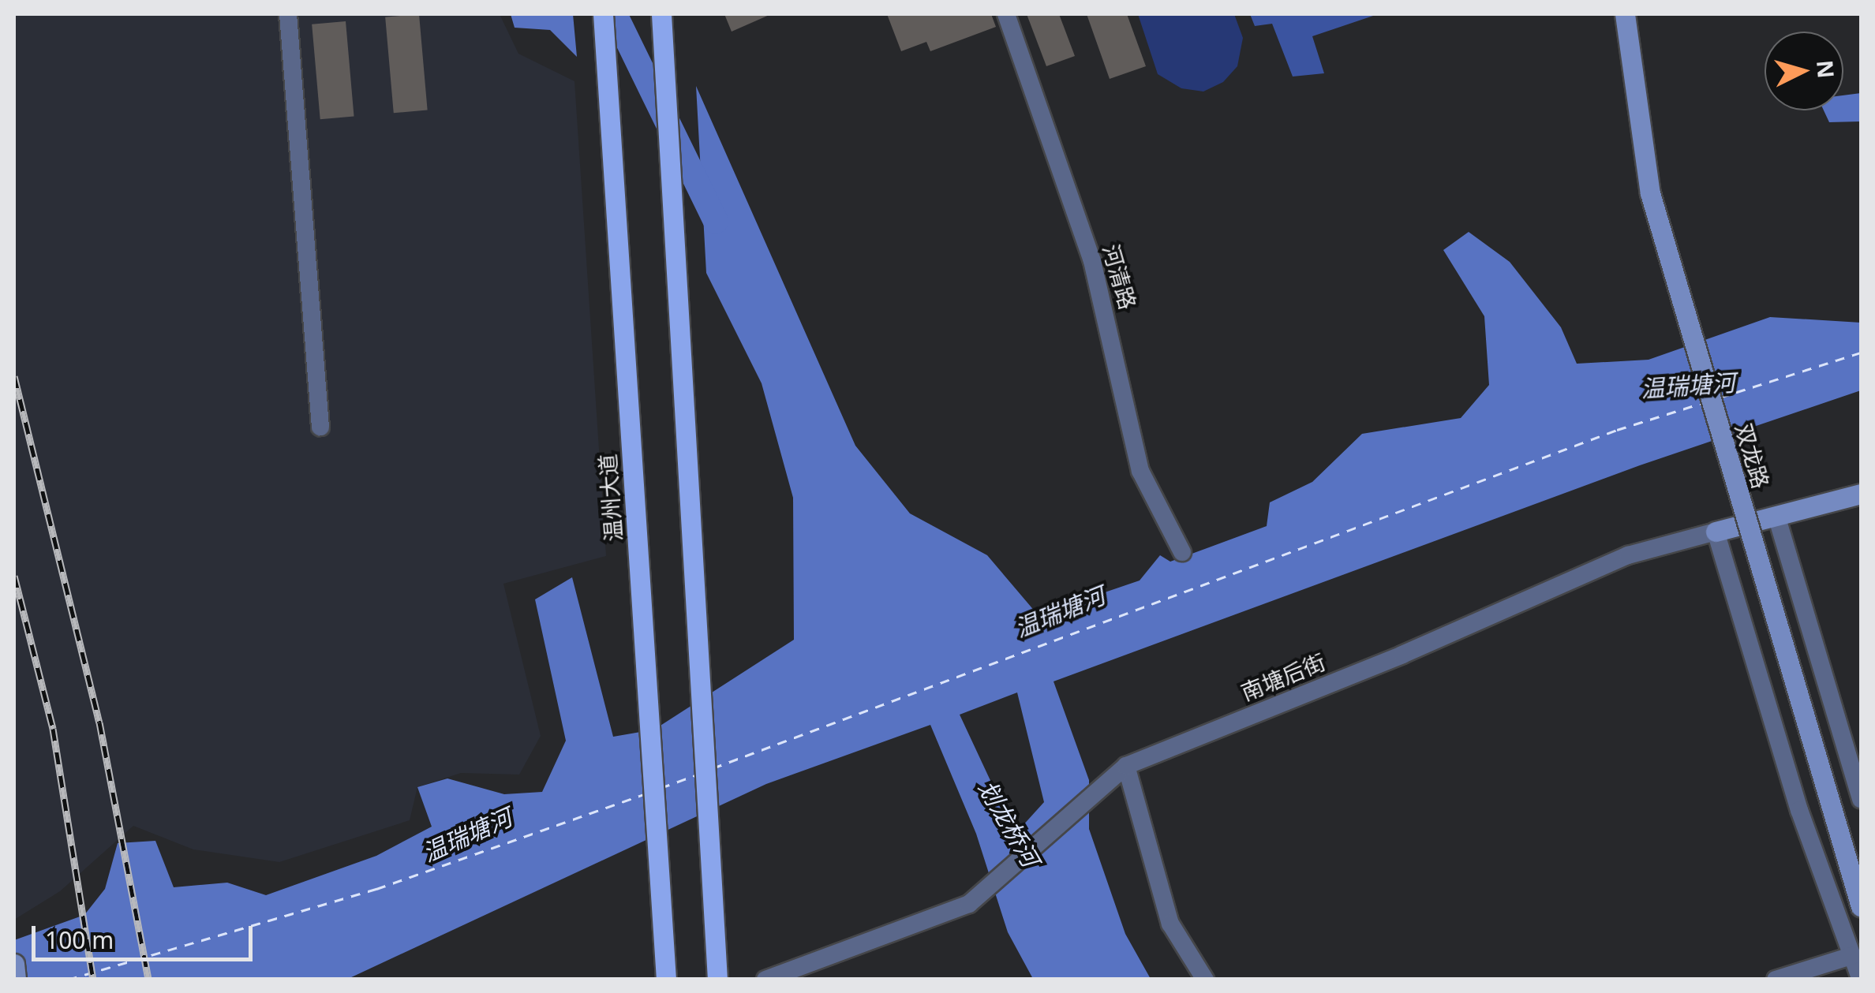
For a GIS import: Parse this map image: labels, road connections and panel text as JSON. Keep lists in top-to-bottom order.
{
  "streets": {
    "main road": ["双龙路", "温州大道", "南塘后街"],
    "street": ["河清路"]
  },
  "water": ["温瑞塘河", "划龙桥河"],
  "scale_bar": "100 m",
  "north": "right"
}
